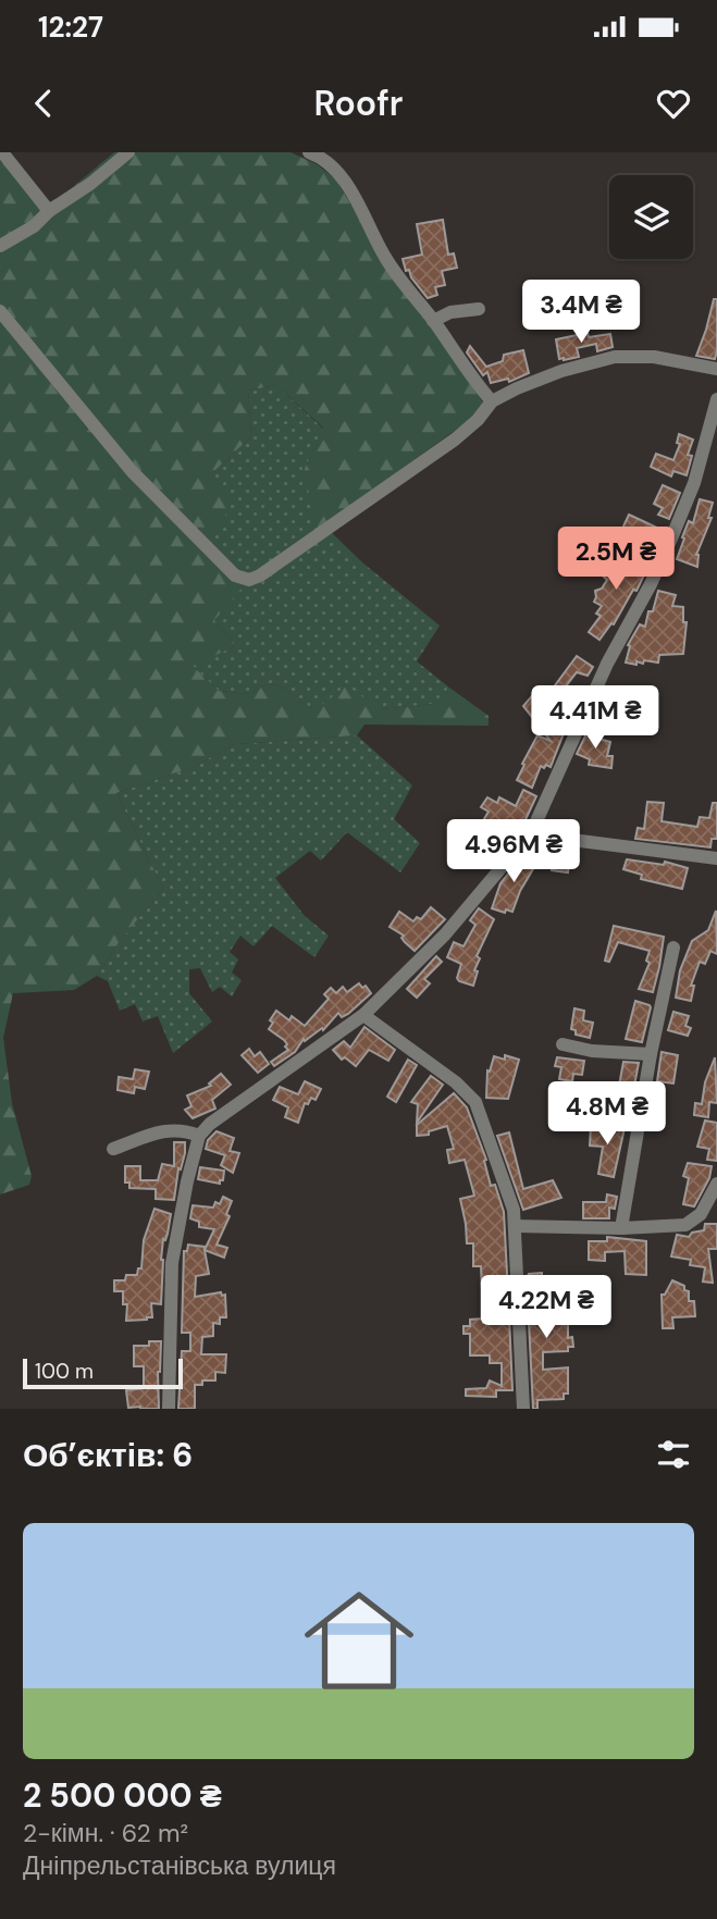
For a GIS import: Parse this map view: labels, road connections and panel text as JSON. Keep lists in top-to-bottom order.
{
  "scale_bar": "100 m",
  "page": {
    "status": "12:27",
    "header": "Roofr",
    "price": [
      "3.4M ₴",
      "2.5M ₴",
      "4.41M ₴",
      "4.96M ₴",
      "4.8M ₴",
      "4.22M ₴"
    ],
    "scale": "100 m",
    "heading": "Об’єктів: 6",
    "list": [
      {
        "name": "2 500 000 ₴",
        "note": "2-кімн. · 62 m² · Дніпрельстанівська вулиця"
      }
    ]
  }
}
